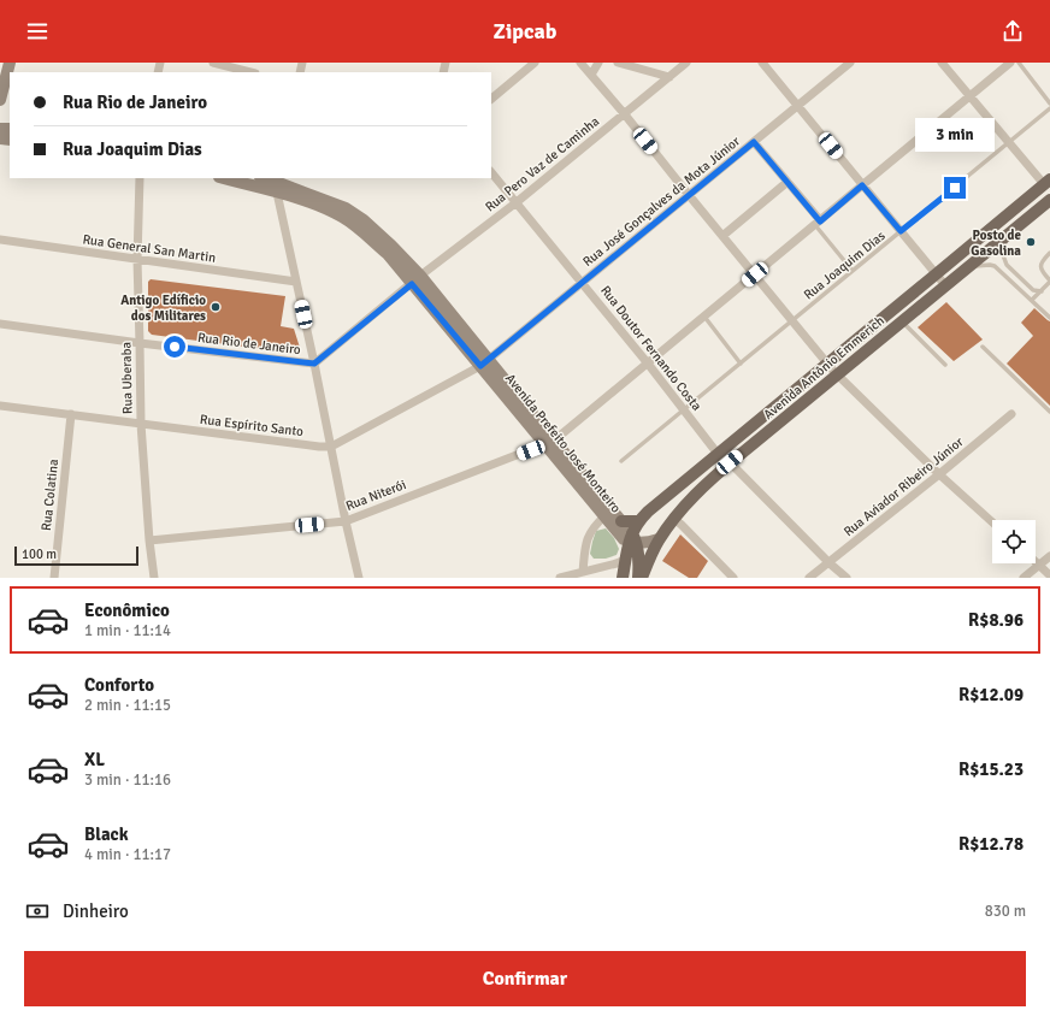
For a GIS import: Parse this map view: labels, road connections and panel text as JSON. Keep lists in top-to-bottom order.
{
  "streets": {
    "main road": ["Avenida Antônio Emmerich", "Avenida Prefeito José Monteiro"],
    "street": [
      "Rua Pero Vaz de Caminha",
      "Rua José Gonçalves da Mota Júnior",
      "Rua General San Martin",
      "Rua Rio de Janeiro",
      "Rua Doutor Fernando Costa",
      "Rua Uberaba",
      "Rua Espírito Santo",
      "Rua Aviador Ribeiro Júnior",
      "Rua Colatina",
      "Rua Niterói"
    ],
    "lane": ["Rua Joaquim Dias"]
  },
  "crossings": [
    ["Rua Pero Vaz de Caminha", "Rua Rio de Janeiro"],
    ["Rua Pero Vaz de Caminha", "Rua Doutor Fernando Costa"],
    ["Rua Pero Vaz de Caminha", "Avenida Prefeito José Monteiro"],
    ["Rua José Gonçalves da Mota Júnior", "Rua Doutor Fernando Costa"],
    ["Rua José Gonçalves da Mota Júnior", "Avenida Prefeito José Monteiro"],
    ["Rua General San Martin", "Rua Uberaba"],
    ["Rua Joaquim Dias", "Rua Doutor Fernando Costa"],
    ["Rua Rio de Janeiro", "Rua Uberaba"],
    ["Rua Rio de Janeiro", "Avenida Prefeito José Monteiro"],
    ["Rua Doutor Fernando Costa", "Avenida Antônio Emmerich"],
    ["Rua Doutor Fernando Costa", "Rua Niterói"],
    ["Avenida Antônio Emmerich", "Avenida Prefeito José Monteiro"],
    ["Rua Uberaba", "Rua Espírito Santo"],
    ["Rua Uberaba", "Rua Niterói"],
    ["Rua Espírito Santo", "Rua Colatina"],
    ["Avenida Prefeito José Monteiro", "Rua Niterói"]
  ],
  "places": ["Posto de Gasolina", "Antigo Edíficio dos Militares"],
  "scale_bar": "100 m",
  "page": {
    "header": "Zipcab",
    "banner": ["Rua Rio de Janeiro", "Rua Joaquim Dias"],
    "bubble": "3 min",
    "scale": "100 m",
    "list": [
      {
        "name": "Econômico",
        "note": "1 min · 11:14",
        "value": "R$8.96"
      },
      {
        "name": "Conforto",
        "note": "2 min · 11:15",
        "value": "R$12.09"
      },
      {
        "name": "XL",
        "note": "3 min · 11:16",
        "value": "R$15.23"
      },
      {
        "name": "Black",
        "note": "4 min · 11:17",
        "value": "R$12.78"
      }
    ],
    "pay": ["Dinheiro", "830 m"],
    "buttons": "Confirmar"
  }
}
